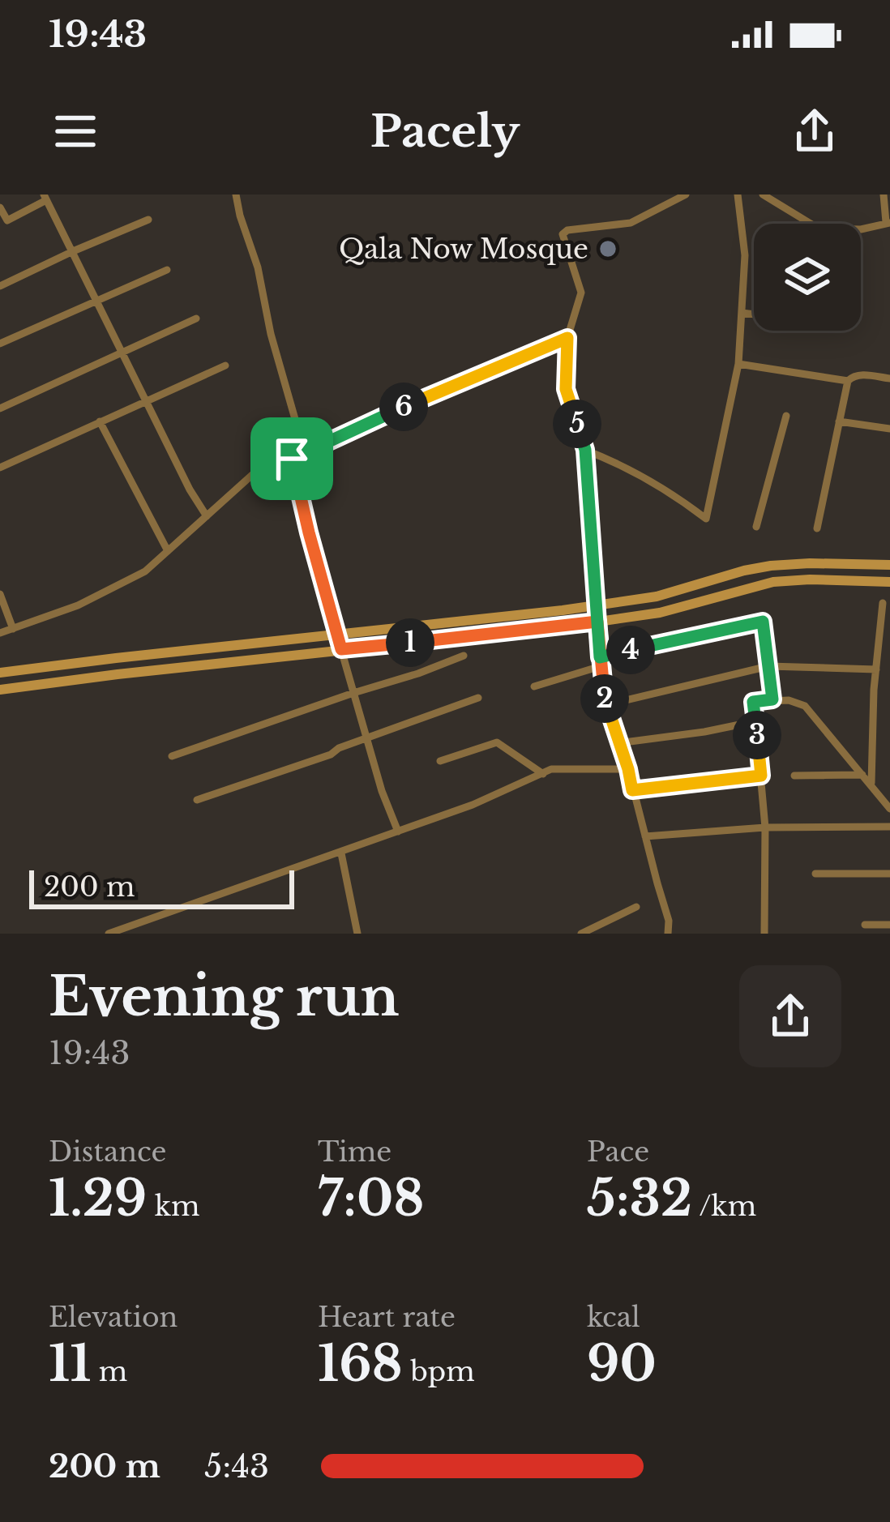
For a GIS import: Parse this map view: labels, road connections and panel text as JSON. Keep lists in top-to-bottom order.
{
  "places": ["Qala Now Mosque"],
  "scale_bar": "200 m",
  "page": {
    "status": "19:43",
    "header": "Pacely",
    "pins": [
      "6",
      "5",
      "1",
      "4",
      "2",
      "3"
    ],
    "scale": "200 m",
    "heading": ["Evening run", "19:43"],
    "stats": [
      ["Distance", "1.29 km"],
      ["Time", "7:08"],
      ["Pace", "5:32 /km"],
      ["Elevation", "11 m"],
      ["Heart rate", "168 bpm"],
      ["kcal", "90"]
    ],
    "list": [
      {
        "name": "200 m",
        "note": "5:43"
      }
    ]
  }
}
